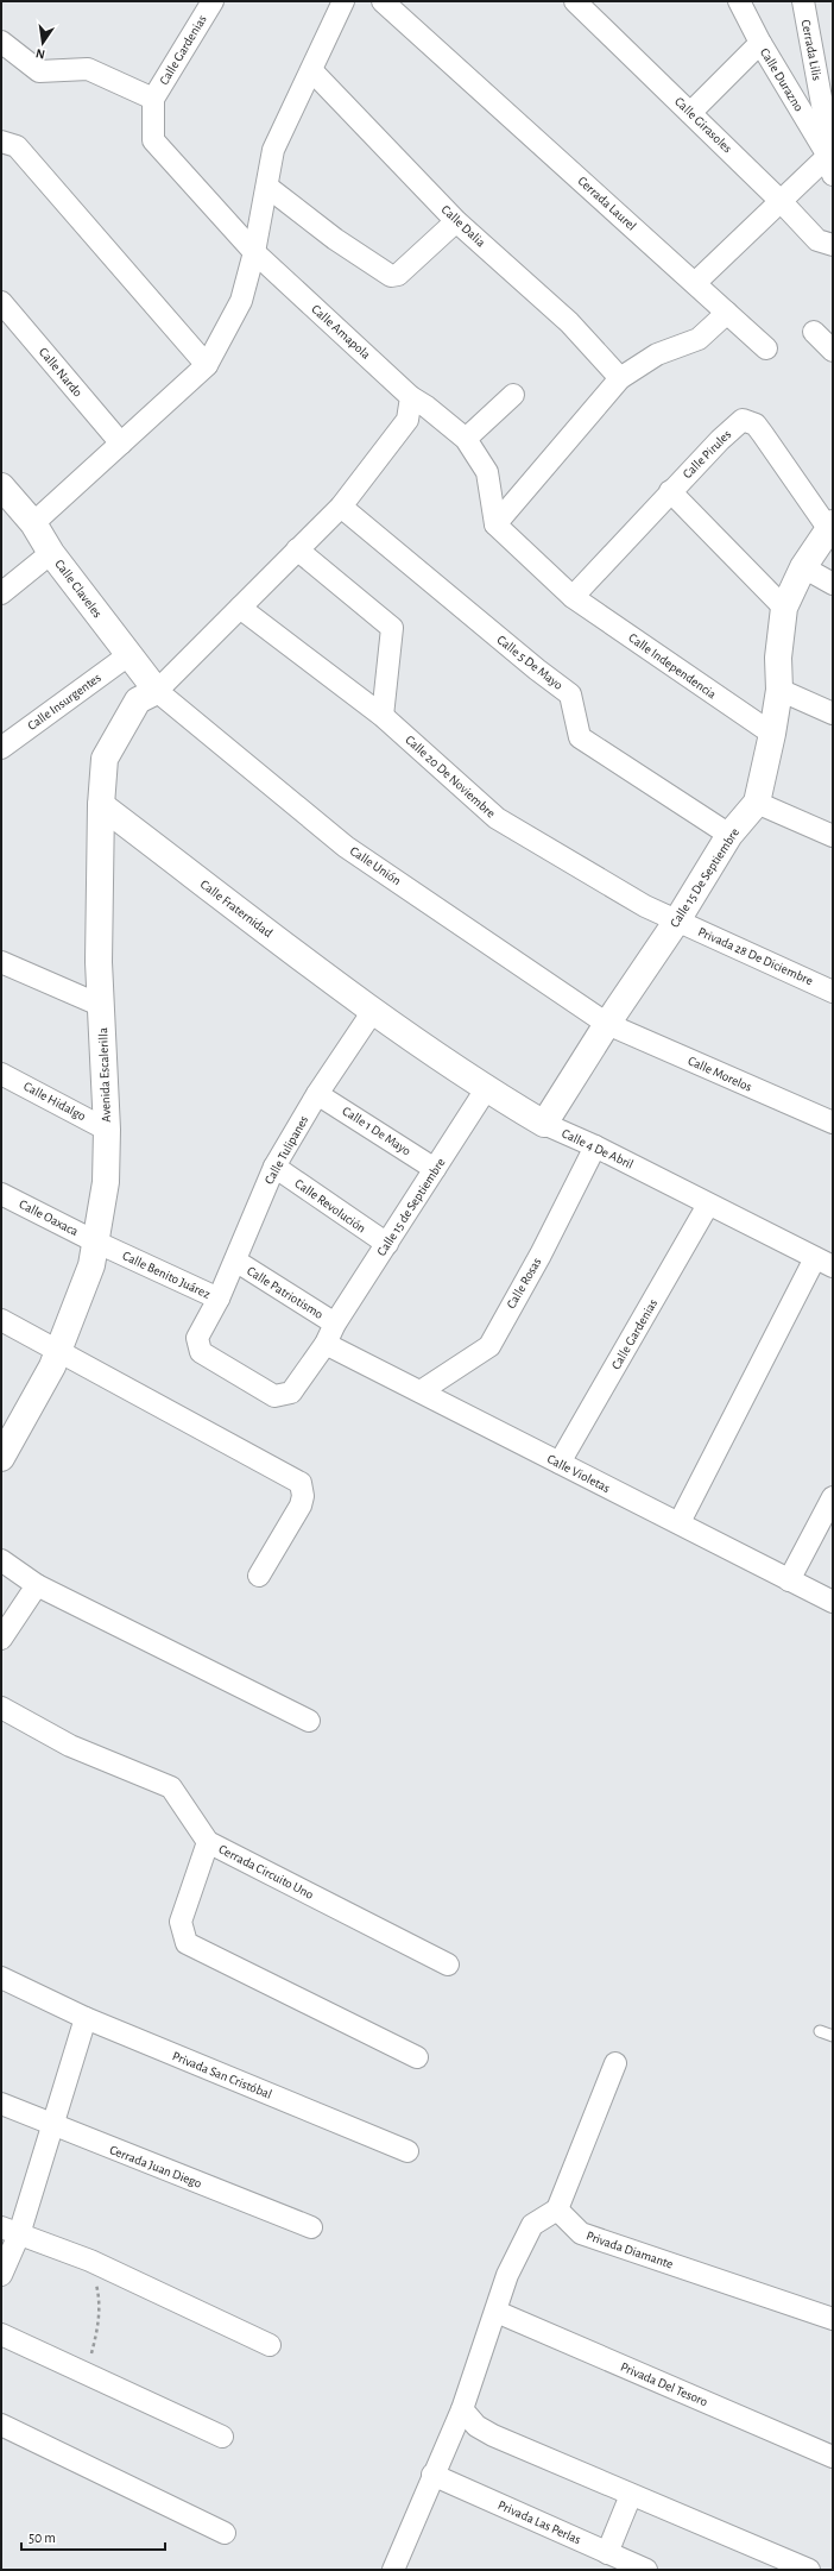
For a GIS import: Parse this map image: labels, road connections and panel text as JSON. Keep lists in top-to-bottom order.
{
  "streets": {
    "street": [
      "Calle Gardenias",
      "Cerrada Lilis",
      "Calle Durazno",
      "Calle Girasoles",
      "Cerrada Laurel",
      "Calle Dalia",
      "Calle Amapola",
      "Calle Nardo",
      "Calle Pirules",
      "Calle Claveles",
      "Calle 5 De Mayo",
      "Calle Independencia",
      "Calle Insurgentes",
      "Calle 20 De Noviembre",
      "Calle Unión",
      "Calle 15 De Septiembre",
      "Calle Fraternidad",
      "Privada 28 De Diciembre",
      "Calle Morelos",
      "Avenida Escalerilla",
      "Calle Hidalgo",
      "Calle 1 De Mayo",
      "Calle 4 De Abril",
      "Calle Tulipanes",
      "Calle Revolución",
      "Calle 15 de Septiembre",
      "Calle Oaxaca",
      "Calle Benito Juárez",
      "Calle Rosas",
      "Calle Patriotismo",
      "Calle Violetas",
      "Cerrada Circuito Uno",
      "Privada San Cristóbal",
      "Cerrada Juan Diego",
      "Privada Diamante",
      "Privada Del Tesoro",
      "Privada Las Perlas"
    ]
  },
  "crossings": [
    ["Calle Gardenias", "Calle Amapola"],
    ["Calle Gardenias", "Calle 4 De Abril"],
    ["Calle Gardenias", "Calle Violetas"],
    ["Cerrada Lilis", "Calle Durazno"],
    ["Calle Amapola", "Calle Independencia"],
    ["Calle Pirules", "Calle Independencia"],
    ["Calle Pirules", "Calle 15 De Septiembre"],
    ["Calle Claveles", "Calle Insurgentes"],
    ["Calle Claveles", "Calle Unión"],
    ["Calle Claveles", "Avenida Escalerilla"],
    ["Calle 5 De Mayo", "Calle 15 De Septiembre"],
    ["Calle Independencia", "Calle 15 De Septiembre"],
    ["Calle 20 De Noviembre", "Calle 15 De Septiembre"],
    ["Calle 20 De Noviembre", "Privada 28 De Diciembre"],
    ["Calle Unión", "Calle 15 De Septiembre"],
    ["Calle Unión", "Calle Morelos"],
    ["Calle Unión", "Avenida Escalerilla"],
    ["Calle 15 De Septiembre", "Privada 28 De Diciembre"],
    ["Calle 15 De Septiembre", "Calle Morelos"],
    ["Calle 15 De Septiembre", "Calle 4 De Abril"],
    ["Calle Fraternidad", "Avenida Escalerilla"],
    ["Calle Fraternidad", "Calle 4 De Abril"],
    ["Calle Fraternidad", "Calle Tulipanes"],
    ["Avenida Escalerilla", "Calle Hidalgo"],
    ["Avenida Escalerilla", "Calle Oaxaca"],
    ["Avenida Escalerilla", "Calle Benito Juárez"],
    ["Calle 1 De Mayo", "Calle Tulipanes"],
    ["Calle 1 De Mayo", "Calle 15 de Septiembre"],
    ["Calle 4 De Abril", "Calle Tulipanes"],
    ["Calle 4 De Abril", "Calle 15 de Septiembre"],
    ["Calle 4 De Abril", "Calle Rosas"],
    ["Calle Tulipanes", "Calle Revolución"],
    ["Calle Tulipanes", "Calle Benito Juárez"],
    ["Calle Tulipanes", "Calle Patriotismo"],
    ["Calle Revolución", "Calle 15 de Septiembre"],
    ["Calle 15 de Septiembre", "Calle Patriotismo"],
    ["Calle Oaxaca", "Calle Benito Juárez"],
    ["Calle Benito Juárez", "Calle Violetas"],
    ["Calle Rosas", "Calle Violetas"]
  ],
  "scale_bar": "50 m",
  "north": "bottom"
}
